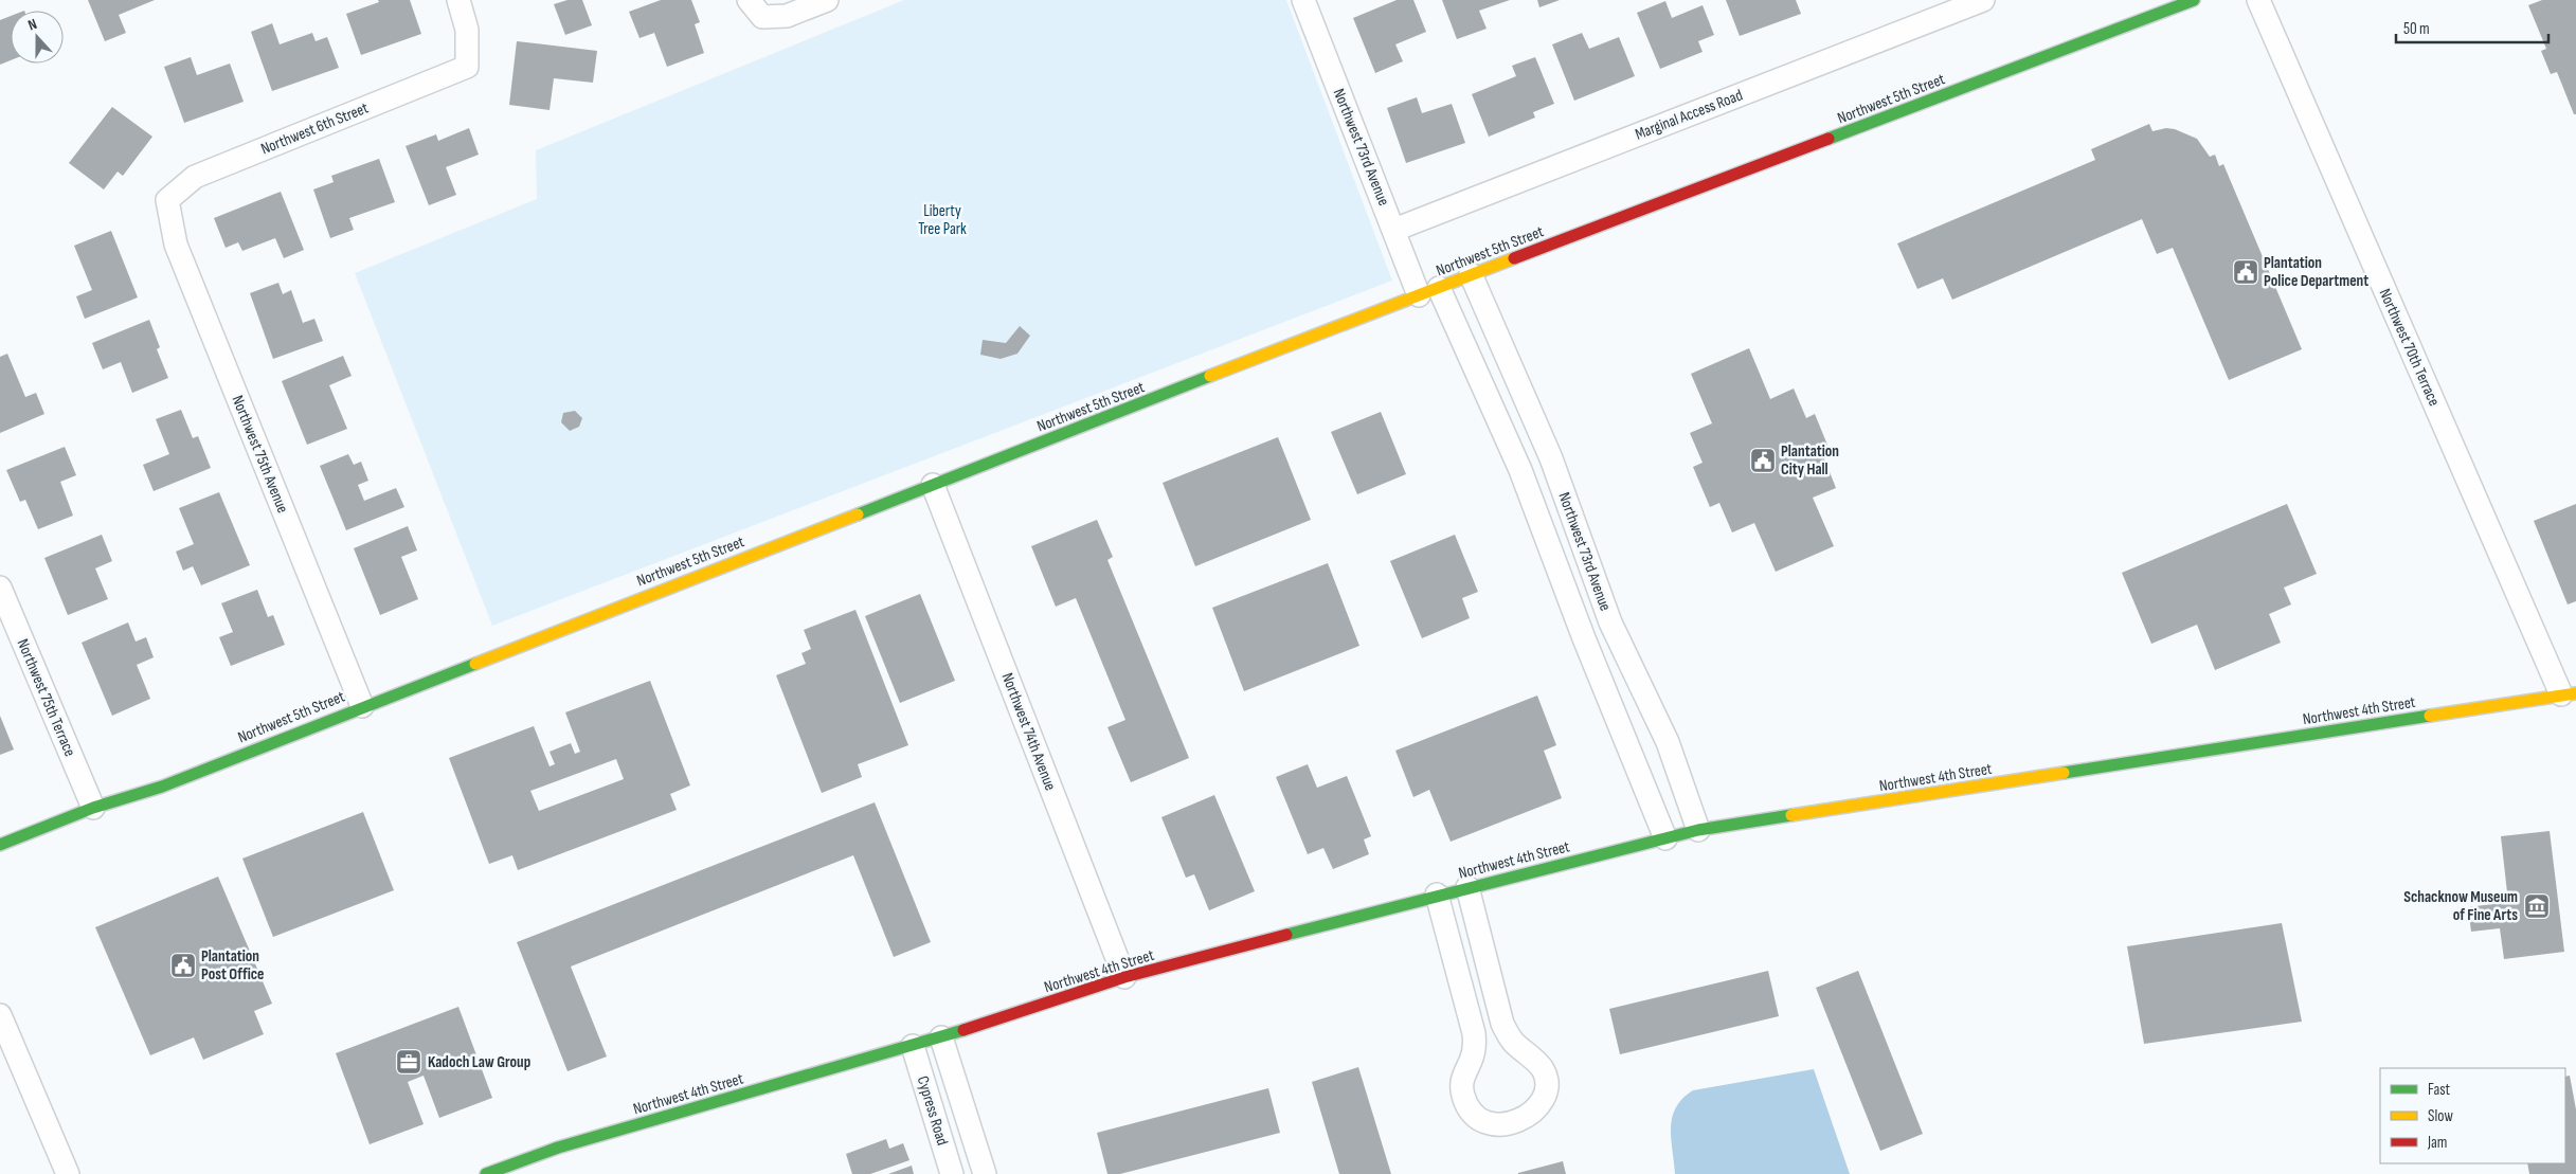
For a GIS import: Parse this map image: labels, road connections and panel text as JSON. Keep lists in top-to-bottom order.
{
  "streets": {
    "street": [
      "Northwest 5th Street",
      "Marginal Access Road",
      "Northwest 6th Street",
      "Northwest 73rd Avenue",
      "Northwest 70th Terrace",
      "Northwest 75th Avenue",
      "Northwest 75th Terrace",
      "Northwest 4th Street",
      "Northwest 74th Avenue",
      "Cypress Road"
    ]
  },
  "crossings": [
    ["Northwest 5th Street", "Northwest 73rd Avenue"],
    ["Northwest 5th Street", "Northwest 75th Avenue"],
    ["Northwest 5th Street", "Northwest 75th Terrace"],
    ["Northwest 5th Street", "Northwest 74th Avenue"],
    ["Marginal Access Road", "Northwest 73rd Avenue"],
    ["Northwest 6th Street", "Northwest 75th Avenue"],
    ["Northwest 73rd Avenue", "Northwest 4th Street"],
    ["Northwest 70th Terrace", "Northwest 4th Street"],
    ["Northwest 4th Street", "Northwest 74th Avenue"],
    ["Northwest 4th Street", "Cypress Road"]
  ],
  "parks": ["Liberty Tree Park"],
  "places": {
    "public building": ["Plantation Police Department", "Plantation City Hall", "Plantation Post Office"],
    "museum": ["Schacknow Museum of Fine Arts"],
    "office": ["Kadoch Law Group"]
  },
  "legend": ["Fast", "Slow", "Jam"],
  "scale_bar": "50 m",
  "north": "top"
}
